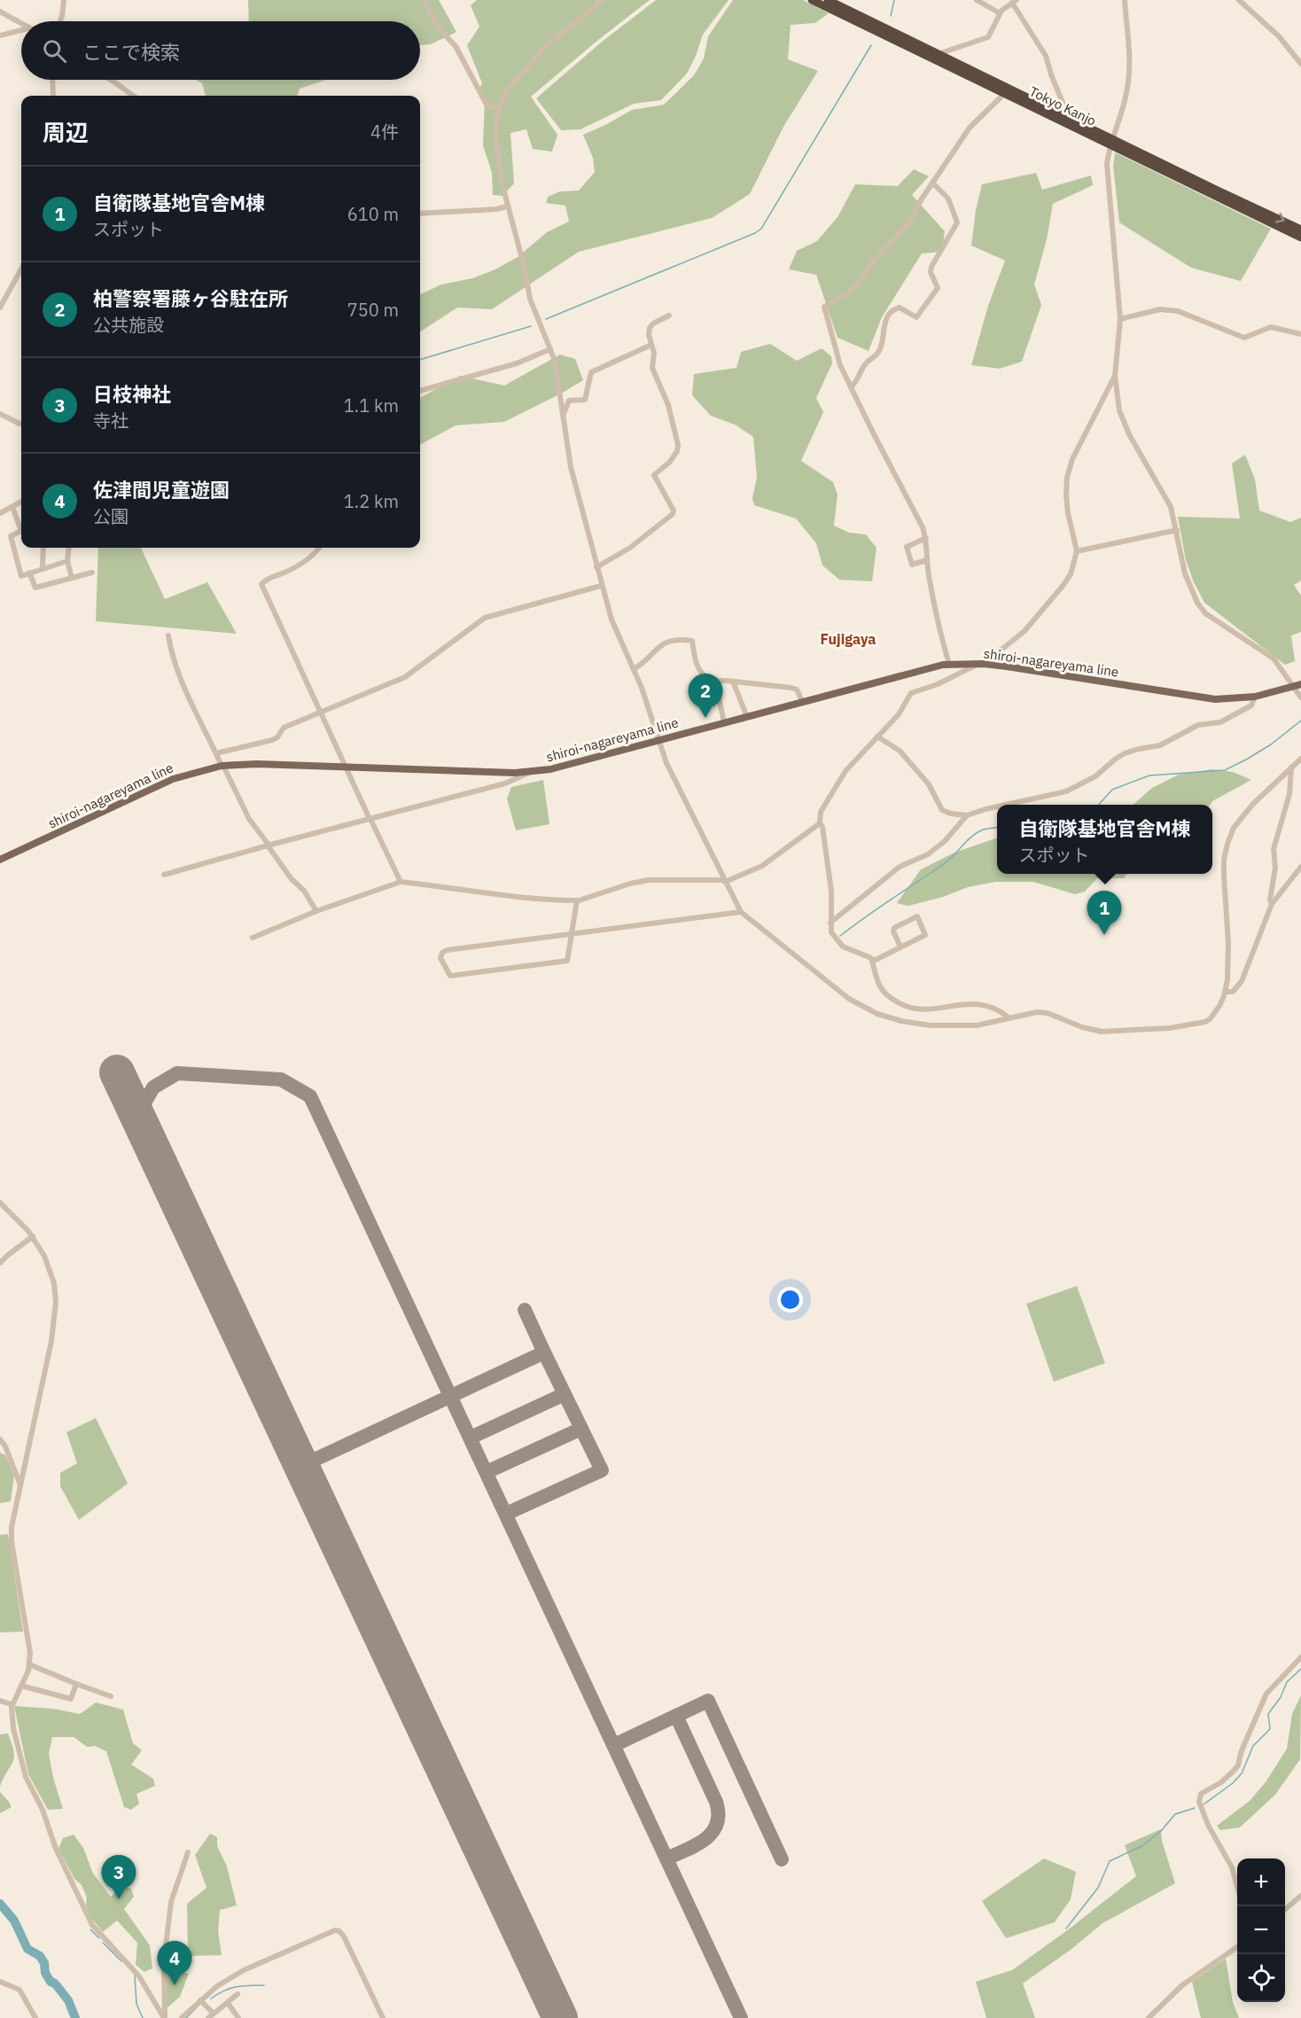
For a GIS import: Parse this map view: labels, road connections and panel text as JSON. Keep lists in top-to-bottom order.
{
  "streets": {
    "highway": ["Tokyo Kanjo"],
    "main road": ["shiroi-nagareyama line"]
  },
  "districts": ["Fujigaya"],
  "page": {
    "search": "ここで検索",
    "heading": ["周辺", "4件"],
    "list": [
      {
        "mark": "1",
        "name": "自衛隊基地官舎M棟",
        "note": "スポット",
        "value": "610 m"
      },
      {
        "mark": "2",
        "name": "柏警察署藤ヶ谷駐在所",
        "note": "公共施設",
        "value": "750 m"
      },
      {
        "mark": "3",
        "name": "日枝神社",
        "note": "寺社",
        "value": "1.1 km"
      },
      {
        "mark": "4",
        "name": "佐津間児童遊園",
        "note": "公園",
        "value": "1.2 km"
      }
    ],
    "pins": [
      "2",
      "1",
      "3",
      "4"
    ],
    "popup": ["自衛隊基地官舎M棟", "スポット"],
    "map_buttons": ["+", "−"]
  }
}
